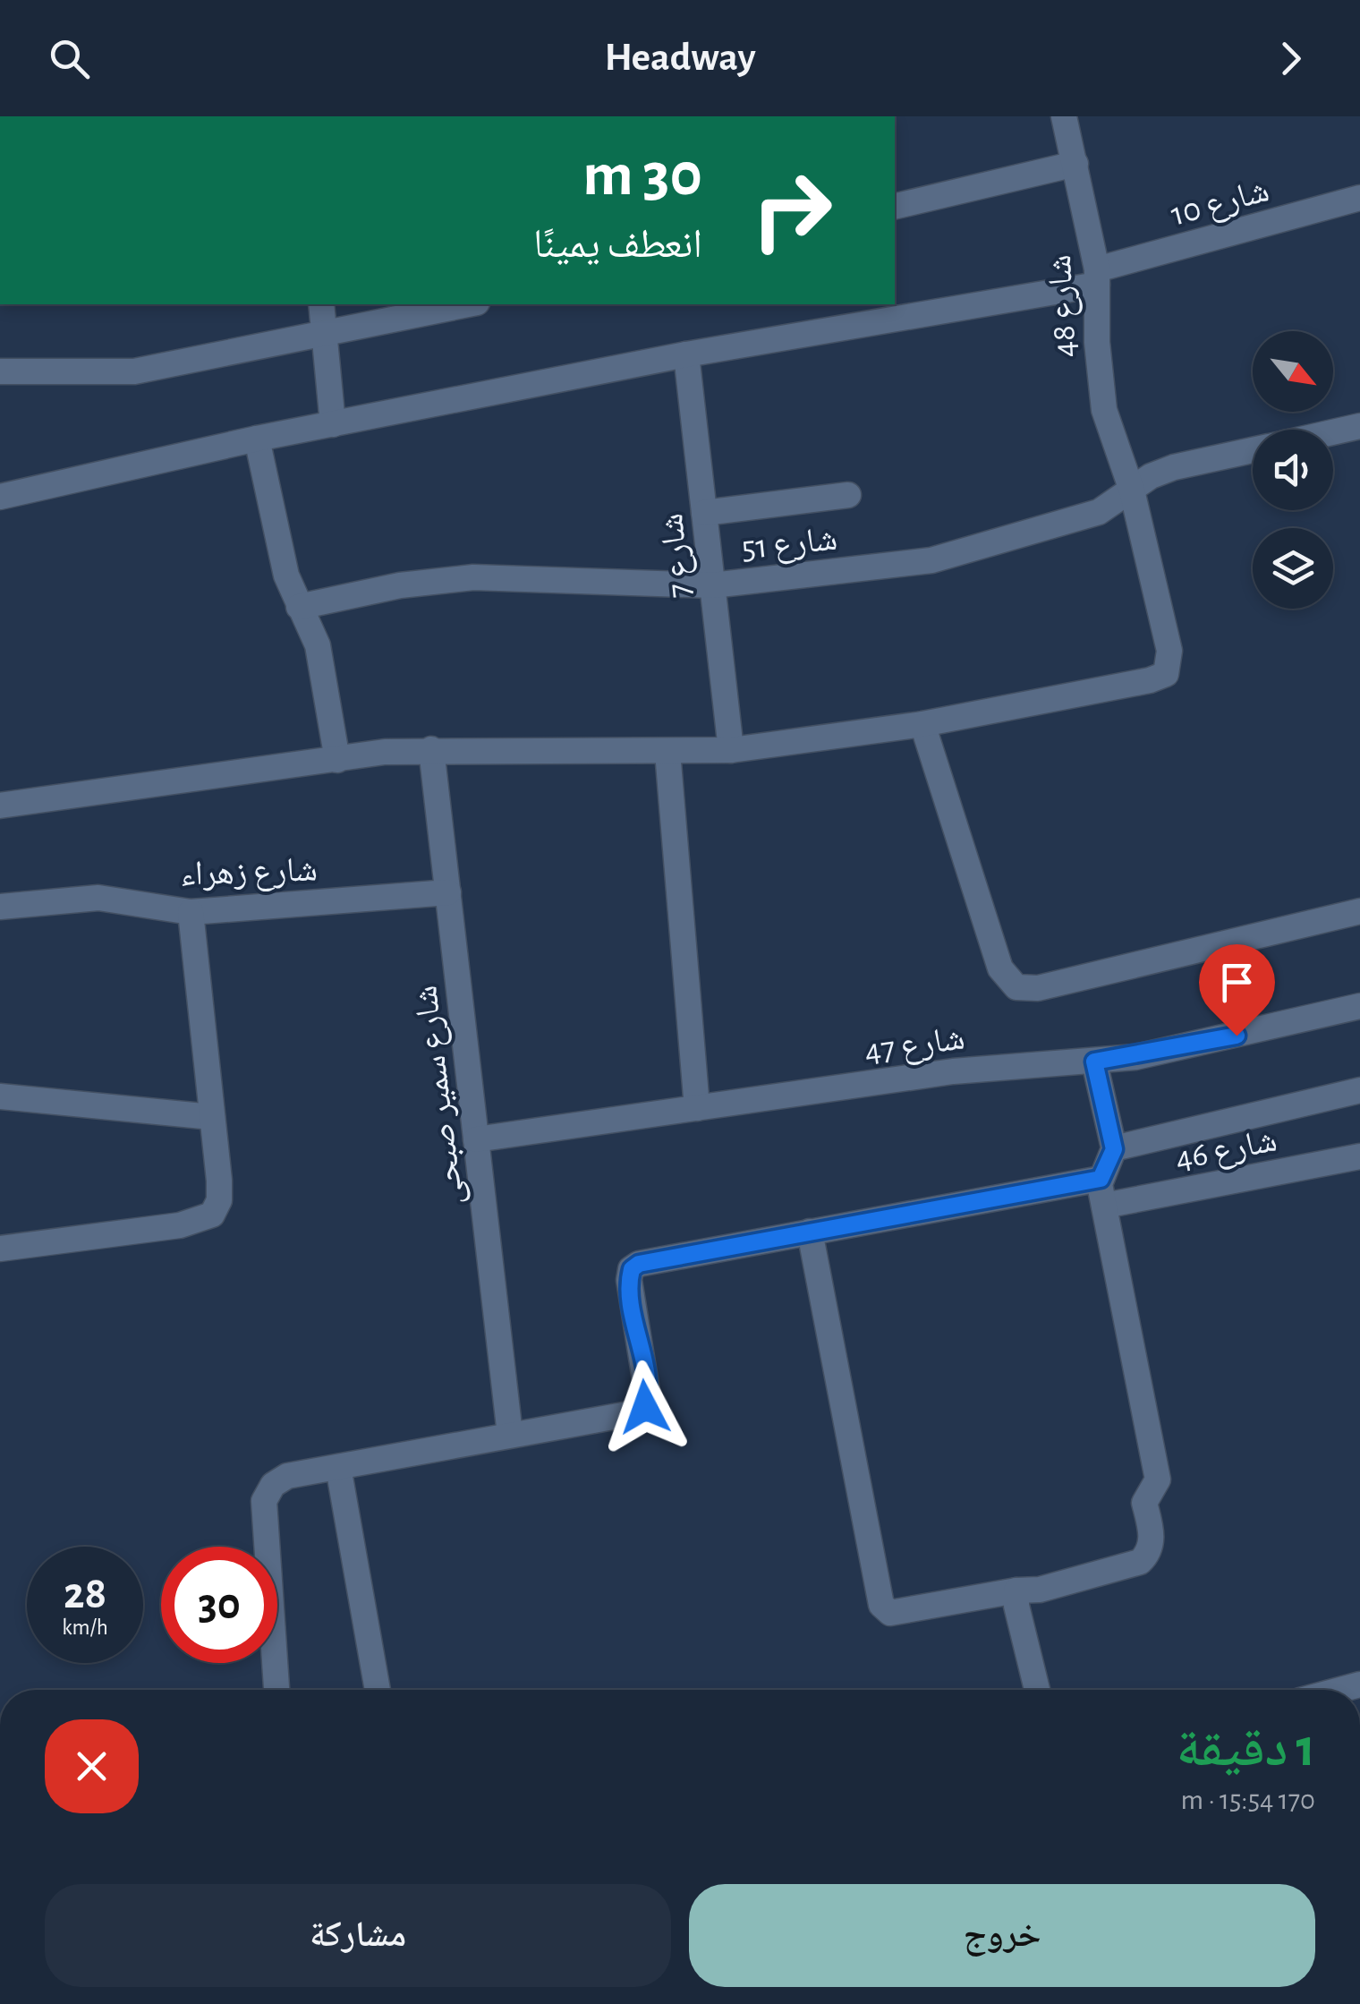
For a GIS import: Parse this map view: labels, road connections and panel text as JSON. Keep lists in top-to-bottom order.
{
  "streets": {
    "street": [
      "شارع 10",
      "شارع 48",
      "شارع 51",
      "شارع 7",
      "شارع زهراء",
      "شارع 47",
      "شارع سمير صبحى",
      "شارع 46"
    ]
  },
  "crossings": [
    ["شارع 10", "شارع 48"],
    ["شارع 10", "شارع 7"],
    ["شارع 48", "شارع 51"],
    ["شارع 51", "شارع 7"],
    ["شارع زهراء", "شارع سمير صبحى"],
    ["شارع 47", "شارع سمير صبحى"]
  ],
  "north": "bottom right",
  "page": {
    "header": "Headway",
    "turn": ["30 m", "انعطف يمينًا"],
    "speed": "28 km/h",
    "limit": "30",
    "heading": ["1 دقيقة", "170 m · 15:54"],
    "buttons": ["خروج", "مشاركة"]
  }
}
